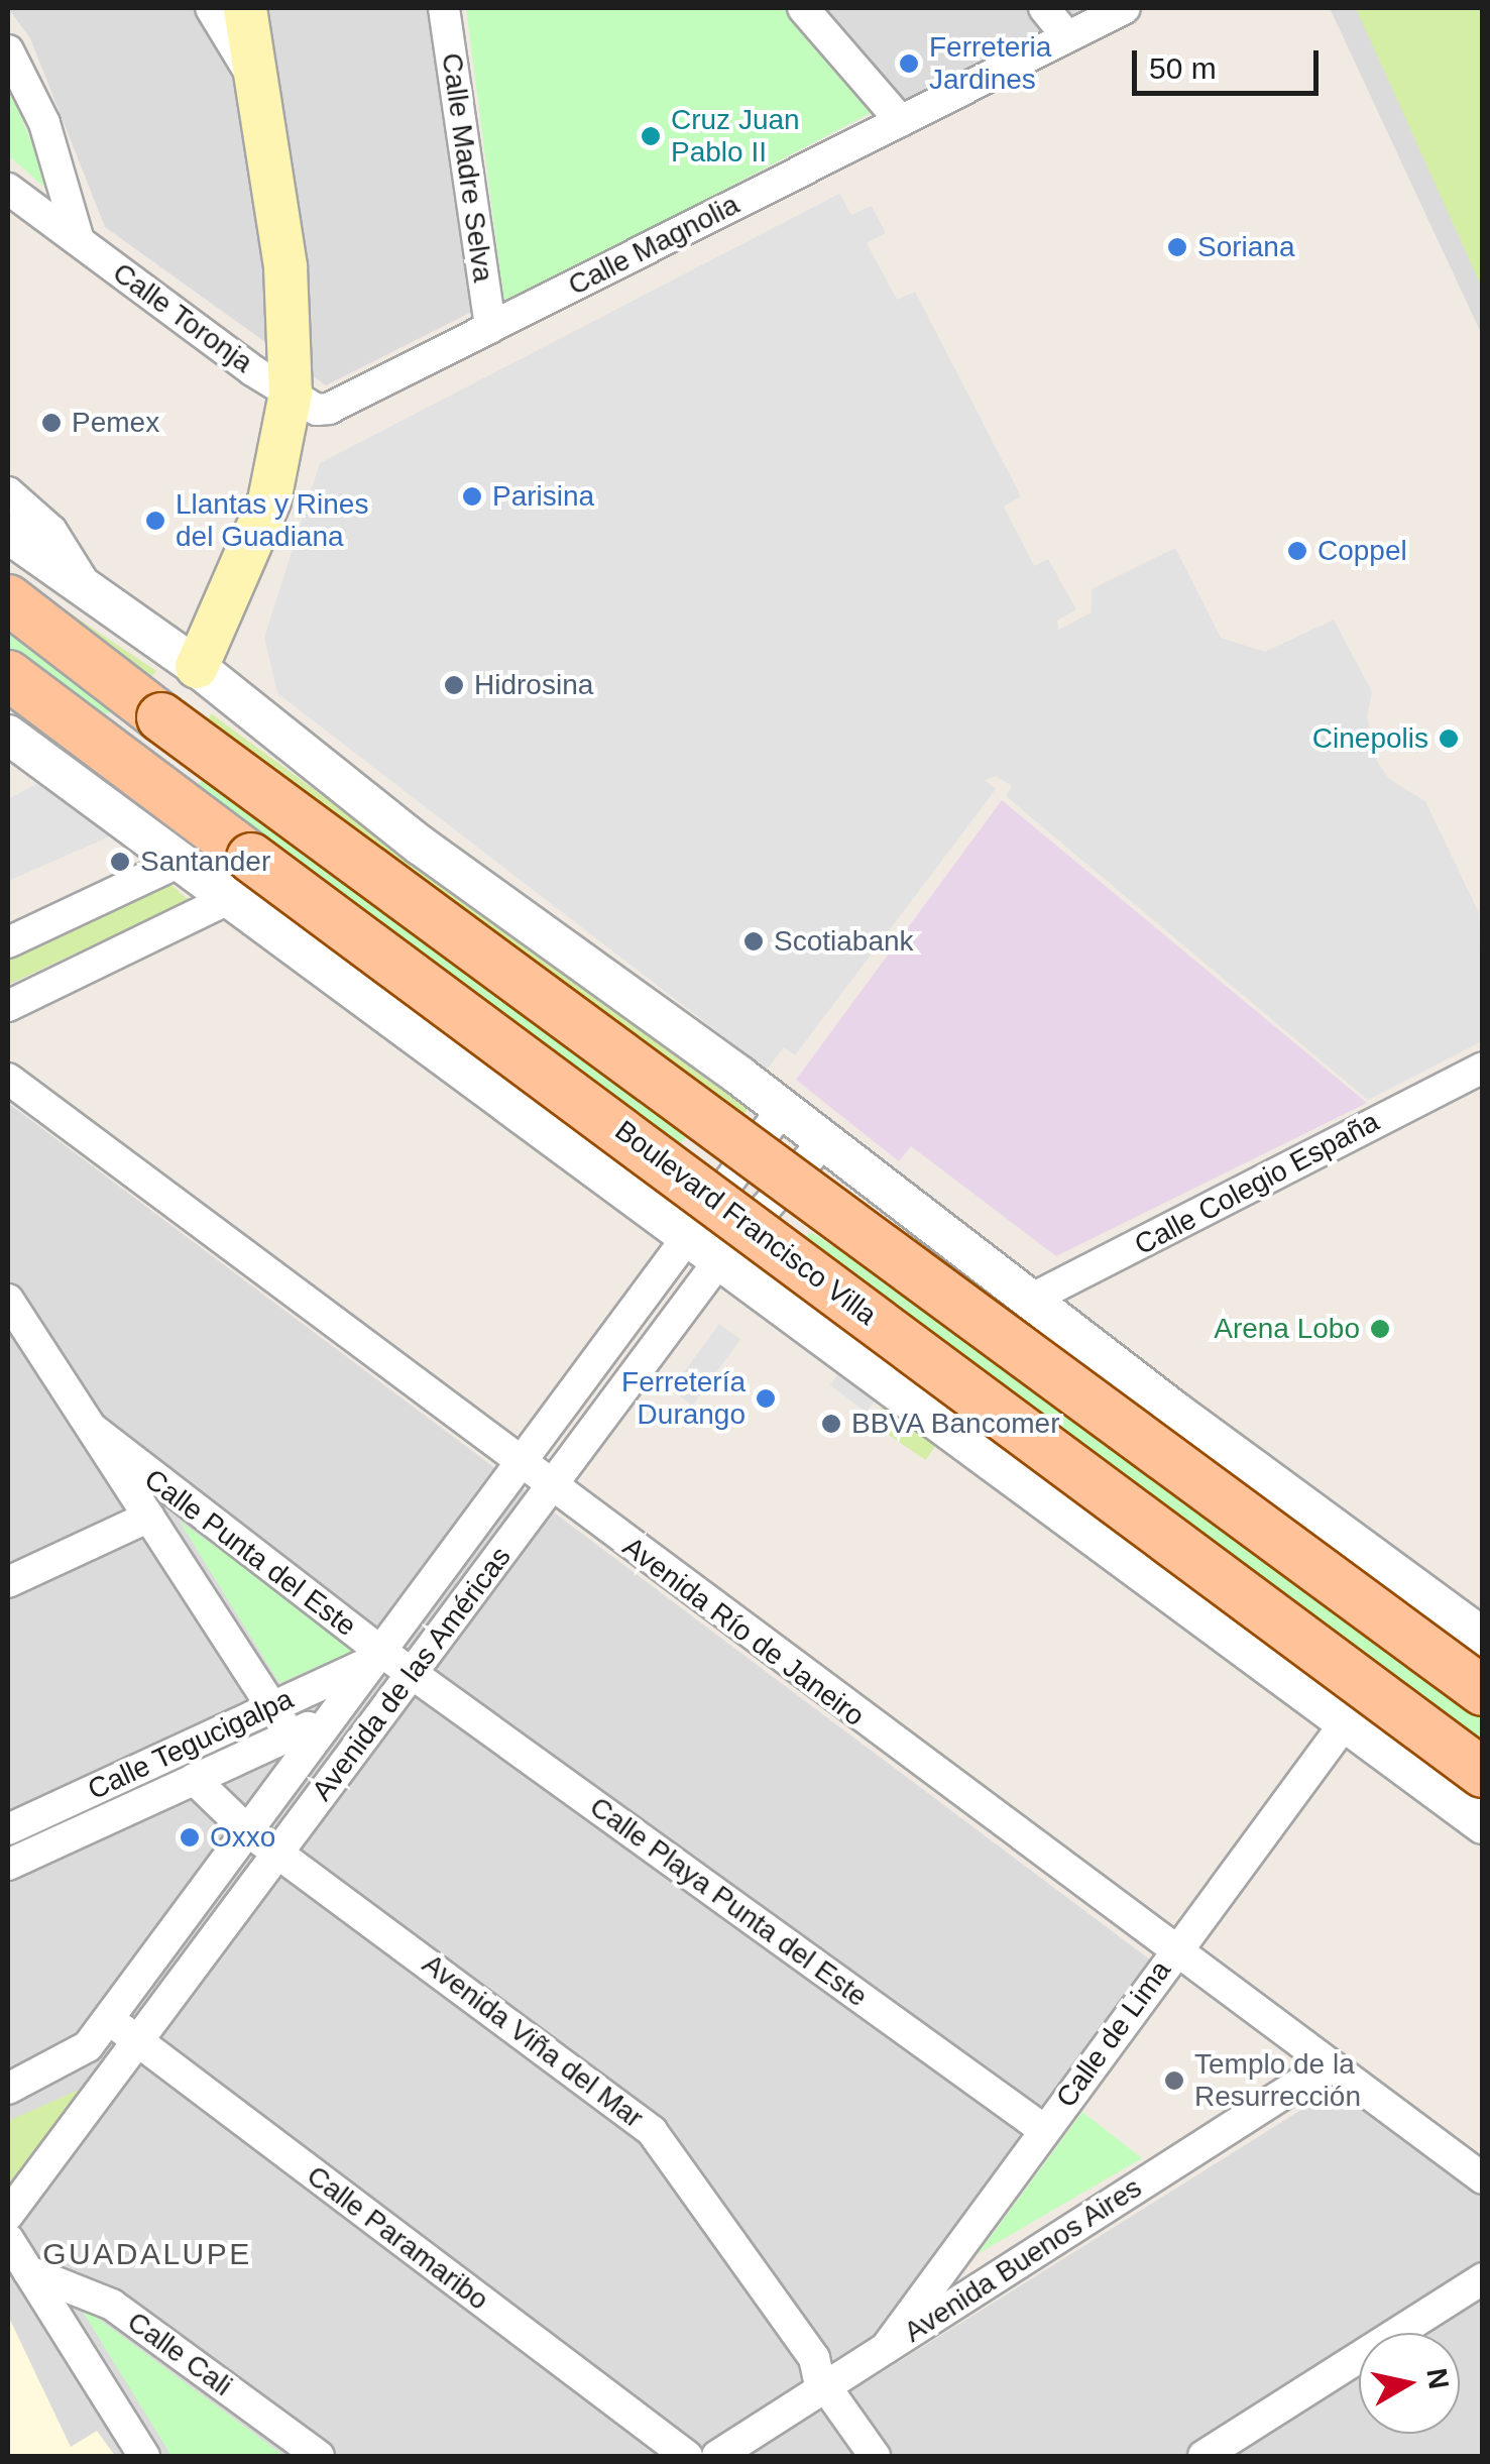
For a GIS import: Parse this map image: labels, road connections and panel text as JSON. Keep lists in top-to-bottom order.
{
  "streets": {
    "main road": ["Boulevard Francisco Villa"],
    "street": [
      "Calle Madre Selva",
      "Calle Magnolia",
      "Calle Toronja",
      "Calle Colegio España",
      "Calle Punta del Este",
      "Avenida Río de Janeiro",
      "Avenida de las Américas",
      "Calle Tegucigalpa",
      "Calle Playa Punta del Este",
      "Calle de Lima",
      "Avenida Viña del Mar",
      "Calle Paramaribo",
      "Avenida Buenos Aires",
      "Calle Cali"
    ]
  },
  "crossings": [
    ["Calle Madre Selva", "Calle Magnolia"],
    ["Calle Magnolia", "Calle Toronja"],
    ["Boulevard Francisco Villa", "Avenida de las Américas"],
    ["Boulevard Francisco Villa", "Calle de Lima"],
    ["Calle Punta del Este", "Avenida de las Américas"],
    ["Calle Punta del Este", "Calle Tegucigalpa"],
    ["Calle Punta del Este", "Calle Playa Punta del Este"],
    ["Avenida Río de Janeiro", "Avenida de las Américas"],
    ["Avenida Río de Janeiro", "Calle de Lima"],
    ["Avenida Río de Janeiro", "Avenida Buenos Aires"],
    ["Avenida de las Américas", "Calle Tegucigalpa"],
    ["Avenida de las Américas", "Calle Playa Punta del Este"],
    ["Avenida de las Américas", "Avenida Viña del Mar"],
    ["Avenida de las Américas", "Calle Paramaribo"],
    ["Calle Tegucigalpa", "Avenida Viña del Mar"],
    ["Calle Playa Punta del Este", "Calle de Lima"],
    ["Calle de Lima", "Avenida Buenos Aires"],
    ["Avenida Viña del Mar", "Avenida Buenos Aires"]
  ],
  "districts": ["GUADALUPE"],
  "places": [
    "Ferreteria Jardines",
    "Cruz Juan Pablo II",
    "Soriana",
    "Pemex",
    "Parisina",
    "Llantas y Rines del Guadiana",
    "Coppel",
    "Hidrosina",
    "Cinepolis",
    "Santander",
    "Scotiabank",
    "Arena Lobo",
    "Ferretería Durango",
    "BBVA Bancomer",
    "Oxxo",
    "Templo de la Resurrección"
  ],
  "scale_bar": "50 m",
  "north": "right"
}
